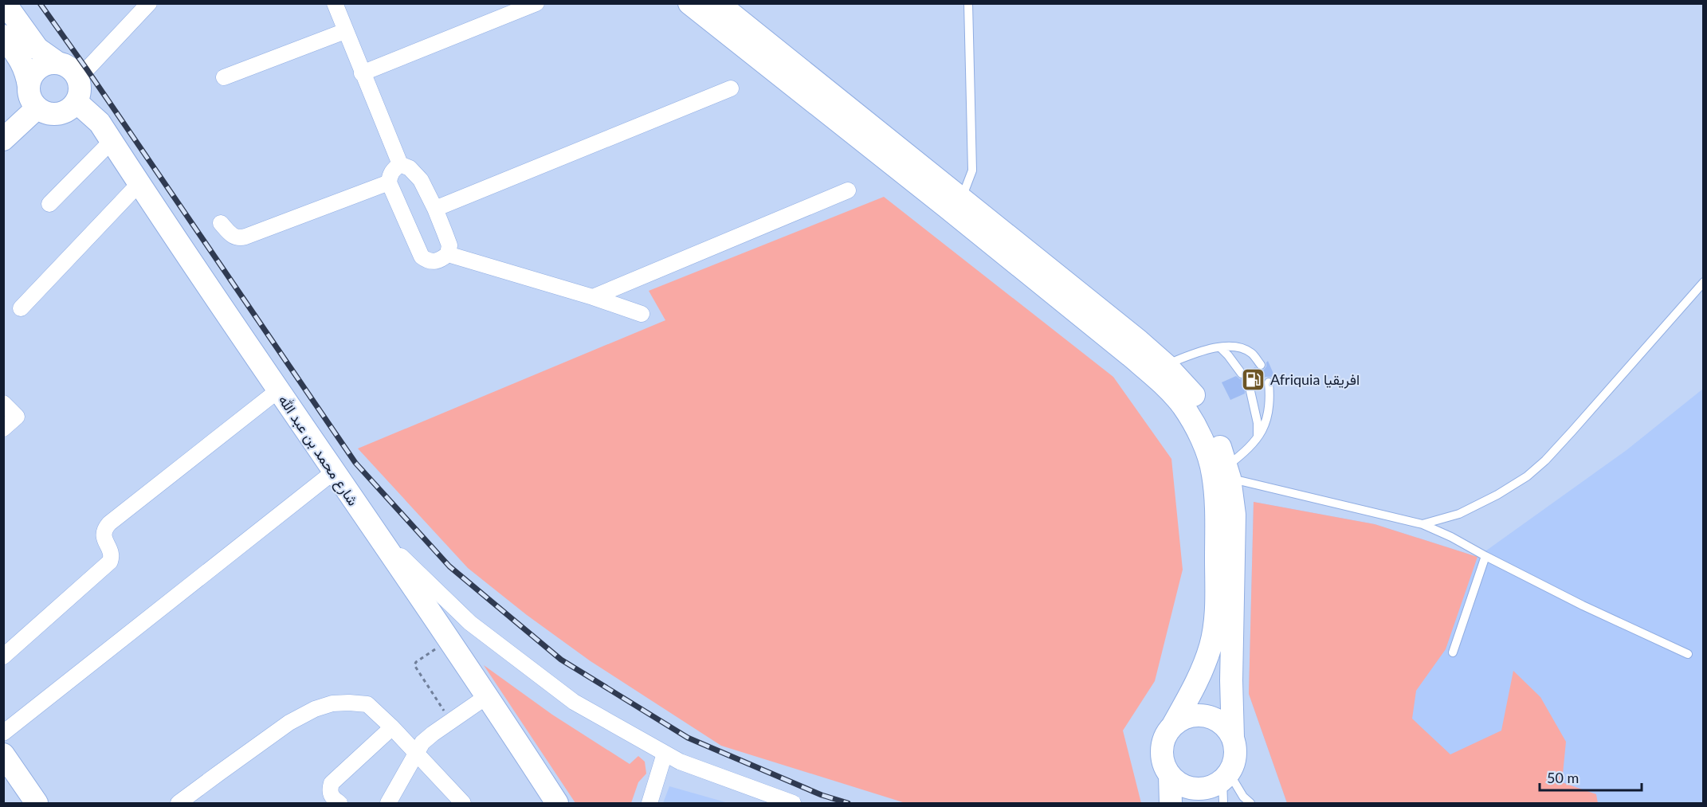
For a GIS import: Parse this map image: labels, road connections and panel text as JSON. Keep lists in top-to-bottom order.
{
  "streets": {
    "street": ["شارع محمد بن عبد الله"]
  },
  "places": {
    "fuel station": ["Afriquia افريقيا"]
  },
  "scale_bar": "50 m"
}
